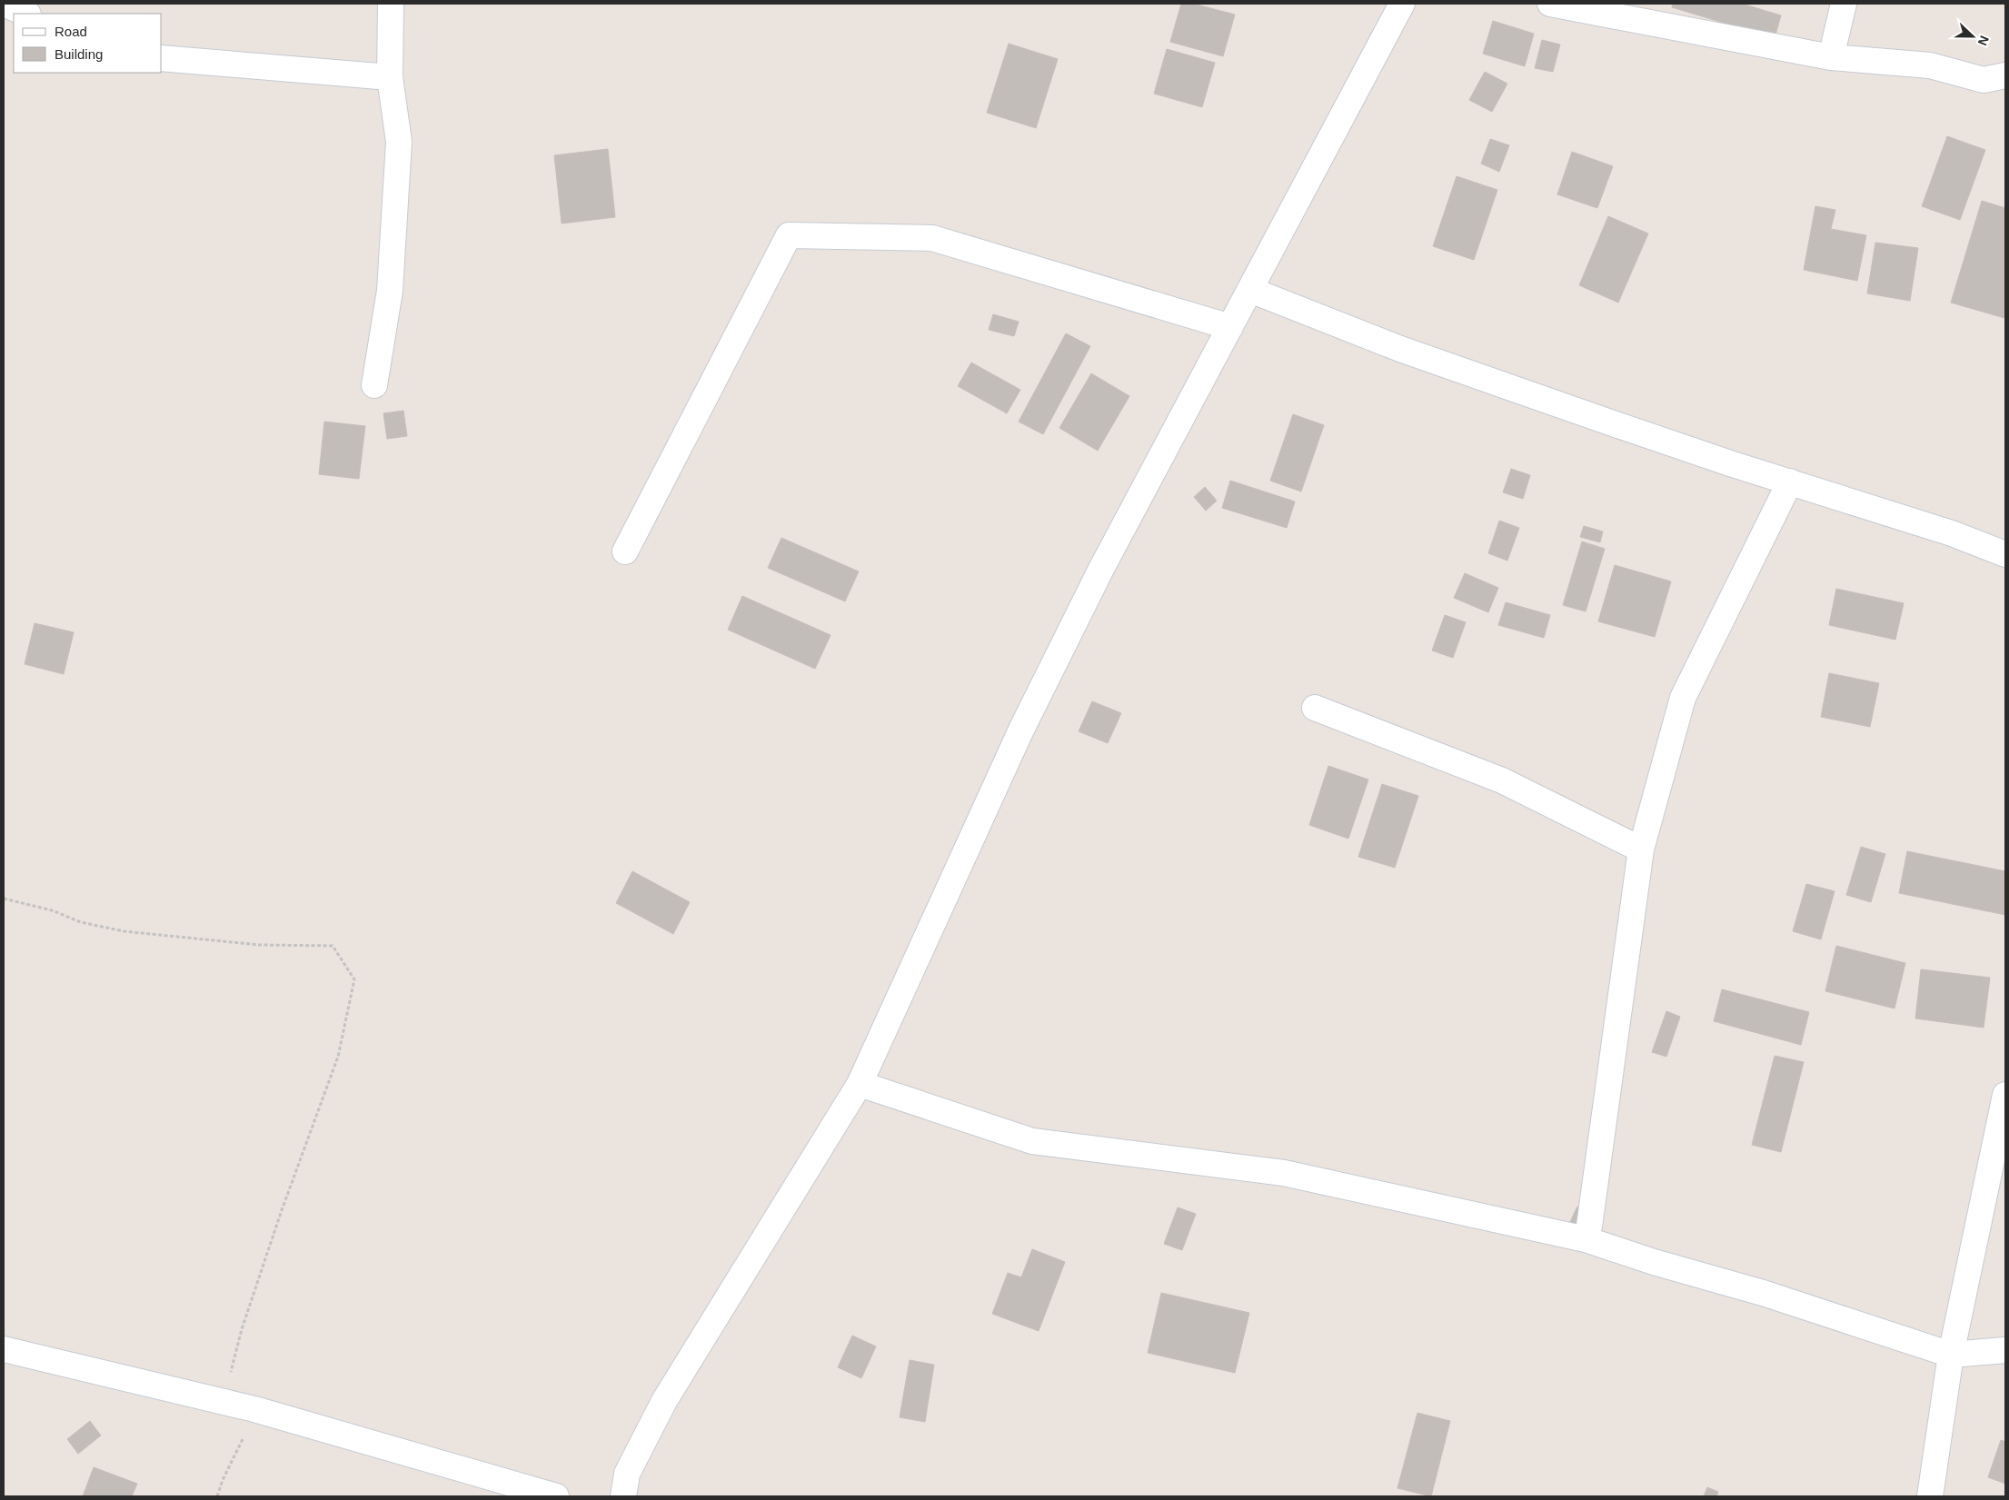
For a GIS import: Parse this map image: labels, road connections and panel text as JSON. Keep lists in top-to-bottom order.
{
  "legend": ["Road", "Building"],
  "north": "right"
}
